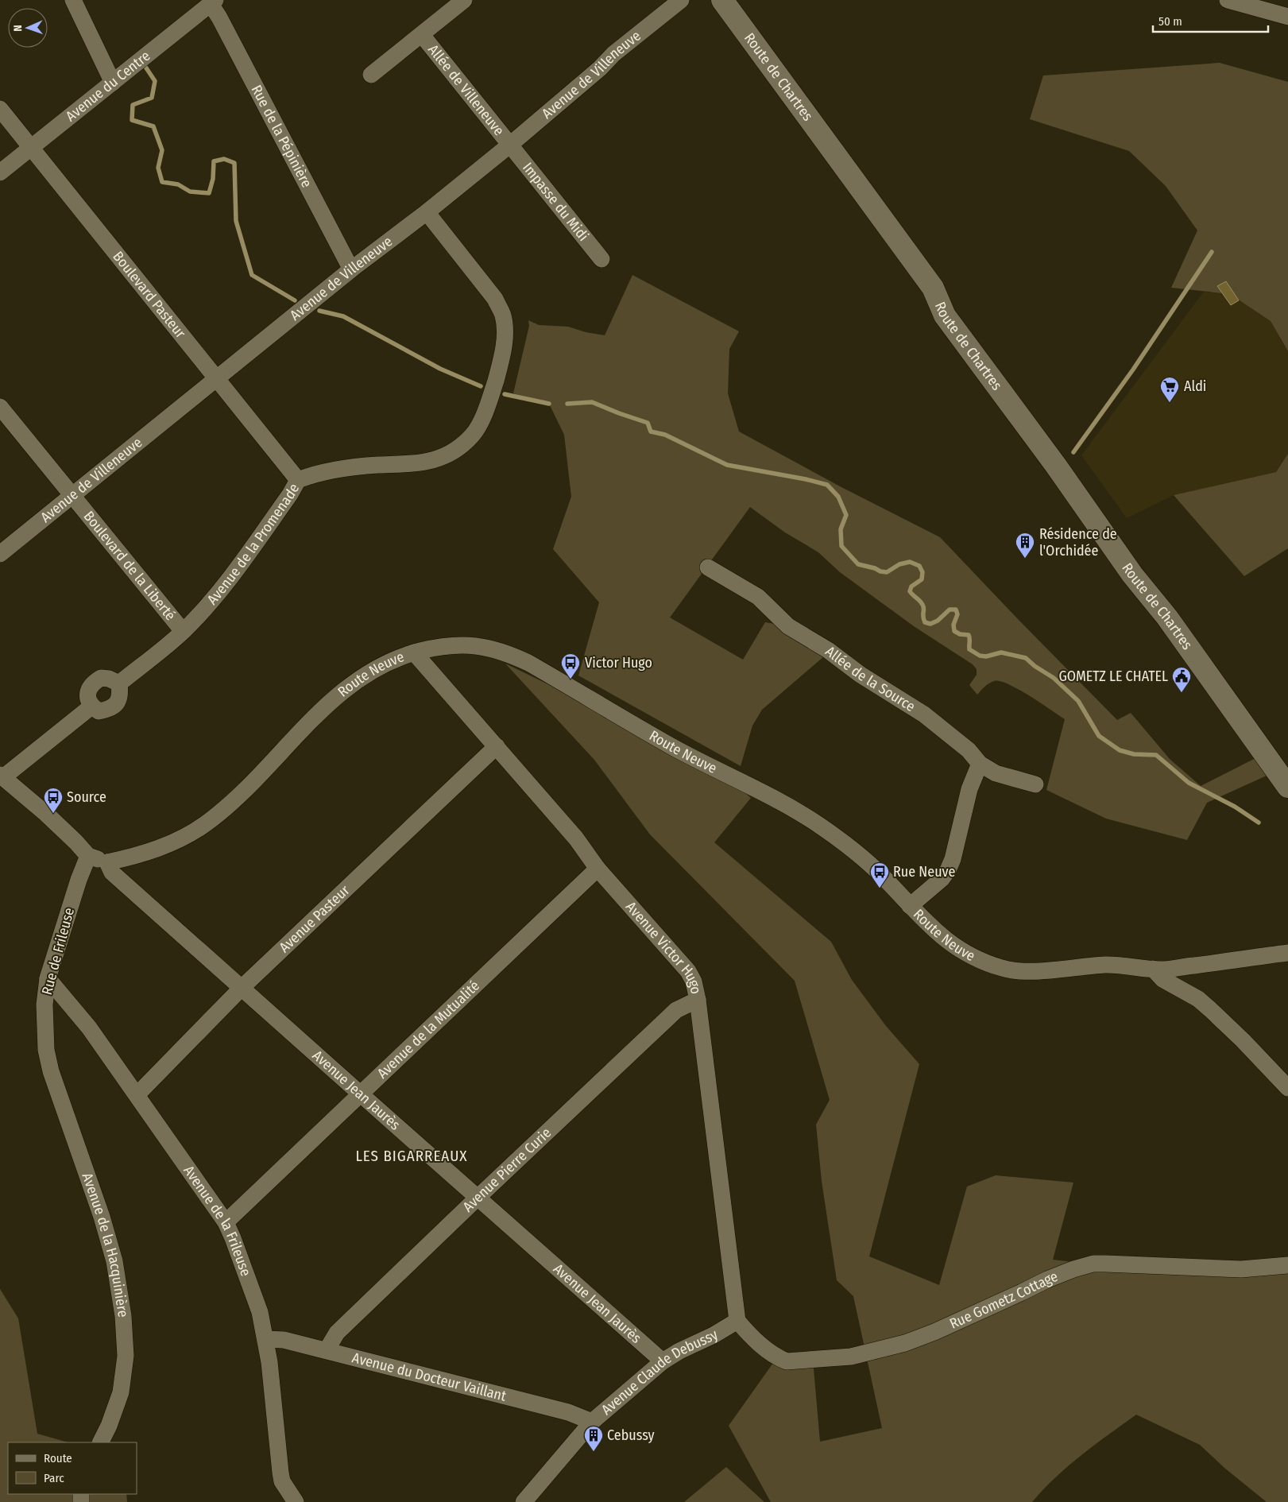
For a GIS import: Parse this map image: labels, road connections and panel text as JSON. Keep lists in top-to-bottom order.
{
  "streets": {
    "main road": ["Route de Chartres"],
    "street": [
      "Avenue de Villeneuve",
      "Avenue du Centre",
      "Allée de Villeneuve",
      "Rue de la Pépinière",
      "Impasse du Midi",
      "Boulevard Pasteur",
      "Avenue de la Promenade",
      "Boulevard de la Liberté",
      "Route Neuve",
      "Allée de la Source",
      "Avenue Pasteur",
      "Avenue Victor Hugo",
      "Rue de Frileuse",
      "Avenue de la Mutualité",
      "Avenue Jean Jaurès",
      "Avenue Pierre Curie",
      "Avenue de la Frileuse",
      "Avenue de la Hacquinière",
      "Rue Gometz Cottage",
      "Avenue Claude Debussy",
      "Avenue du Docteur Vaillant"
    ]
  },
  "crossings": [
    ["Avenue de Villeneuve", "Allée de Villeneuve"],
    ["Avenue de Villeneuve", "Rue de la Pépinière"],
    ["Avenue de Villeneuve", "Impasse du Midi"],
    ["Avenue de Villeneuve", "Boulevard Pasteur"],
    ["Avenue de Villeneuve", "Avenue de la Promenade"],
    ["Avenue de Villeneuve", "Boulevard de la Liberté"],
    ["Avenue du Centre", "Rue de la Pépinière"],
    ["Avenue du Centre", "Boulevard Pasteur"],
    ["Allée de Villeneuve", "Impasse du Midi"],
    ["Boulevard Pasteur", "Avenue de la Promenade"],
    ["Avenue de la Promenade", "Boulevard de la Liberté"],
    ["Route Neuve", "Avenue Victor Hugo"],
    ["Route Neuve", "Avenue Jean Jaurès"],
    ["Avenue Pasteur", "Avenue Victor Hugo"],
    ["Avenue Pasteur", "Avenue Jean Jaurès"],
    ["Avenue Pasteur", "Avenue de la Frileuse"],
    ["Avenue Victor Hugo", "Avenue de la Mutualité"],
    ["Avenue Victor Hugo", "Avenue Pierre Curie"],
    ["Avenue Victor Hugo", "Rue Gometz Cottage"],
    ["Avenue Victor Hugo", "Avenue Claude Debussy"],
    ["Rue de Frileuse", "Avenue de la Frileuse"],
    ["Rue de Frileuse", "Avenue de la Hacquinière"],
    ["Avenue de la Mutualité", "Avenue Jean Jaurès"],
    ["Avenue de la Mutualité", "Avenue de la Frileuse"],
    ["Avenue Jean Jaurès", "Avenue Pierre Curie"],
    ["Avenue Jean Jaurès", "Avenue Claude Debussy"],
    ["Avenue Pierre Curie", "Avenue du Docteur Vaillant"],
    ["Avenue de la Frileuse", "Avenue du Docteur Vaillant"],
    ["Rue Gometz Cottage", "Avenue Claude Debussy"],
    ["Avenue Claude Debussy", "Avenue du Docteur Vaillant"]
  ],
  "districts": ["LES BIGARREAUX"],
  "places": {
    "supermarket": ["Aldi"],
    "building": ["Résidence de l'Orchidée", "Cebussy"],
    "bus stop": ["Victor Hugo", "Source", "Rue Neuve"],
    "public building": ["GOMETZ LE CHATEL"]
  },
  "legend": ["Route", "Parc"],
  "scale_bar": "50 m",
  "north": "left"
}
